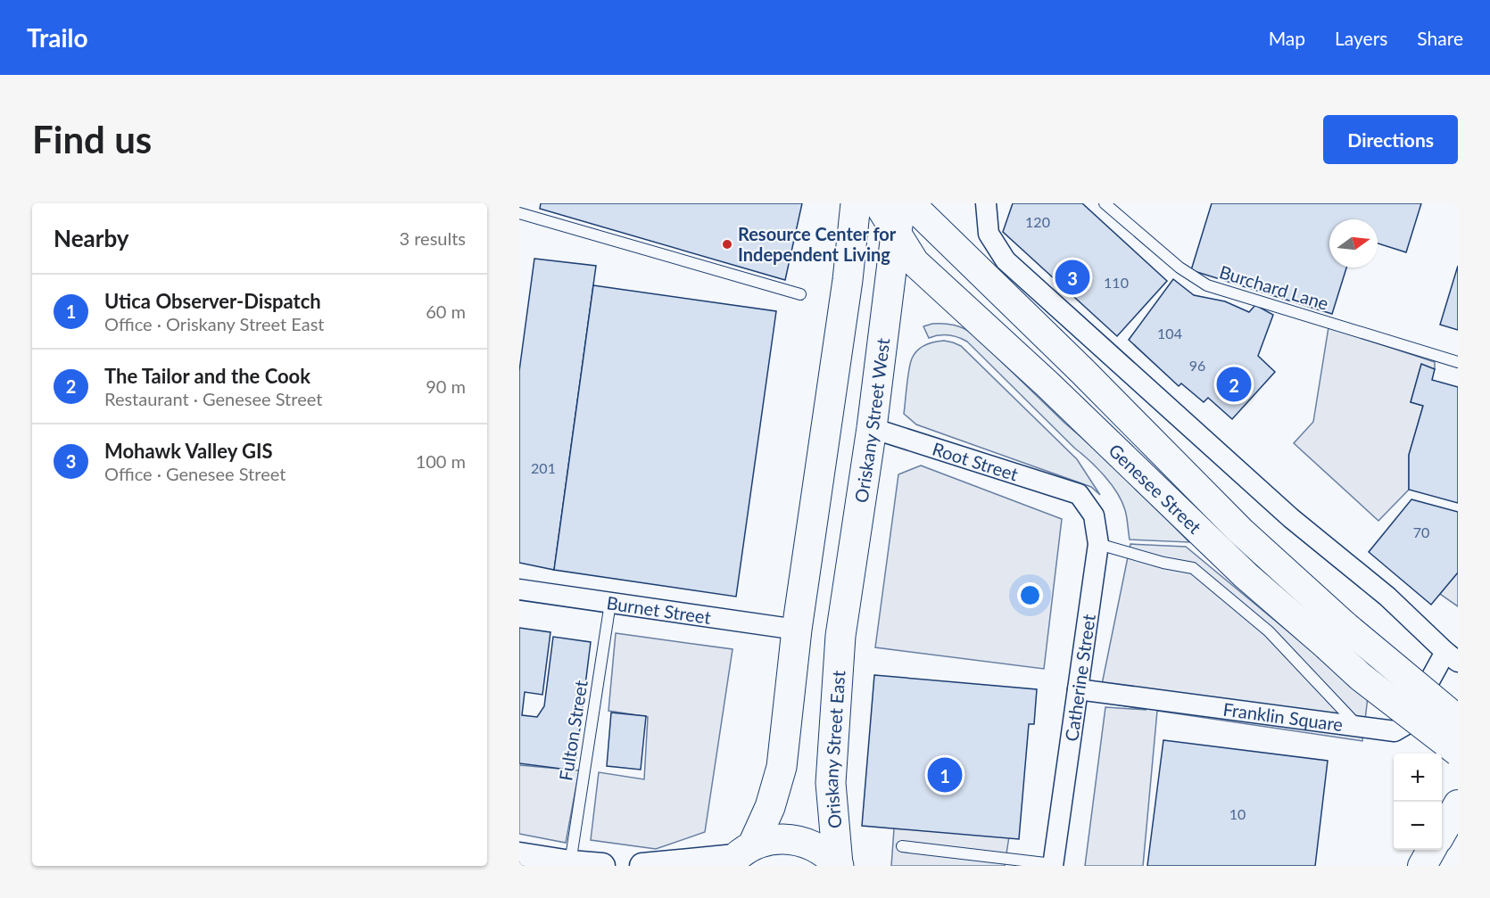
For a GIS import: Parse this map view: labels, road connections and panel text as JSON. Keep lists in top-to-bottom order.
{
  "streets": {
    "main road": ["Oriskany Street West", "Genesee Street", "Oriskany Street East"],
    "street": [
      "Root Street",
      "Burnet Street",
      "Catherine Street",
      "Franklin Square"
    ],
    "lane": ["Burchard Lane", "Fulton Street"]
  },
  "crossings": [
    ["Oriskany Street West", "Root Street"],
    ["Oriskany Street West", "Genesee Street"],
    ["Oriskany Street West", "Oriskany Street East"],
    ["Root Street", "Catherine Street"],
    ["Burnet Street", "Fulton Street"],
    ["Catherine Street", "Franklin Square"]
  ],
  "places": ["Resource Center for Independent Living"],
  "house_numbers": [
    "120",
    "110",
    "104",
    "96",
    "201",
    "70",
    "10"
  ],
  "north": "right",
  "page": {
    "header": "Trailo",
    "nav": ["Map", "Layers", "Share"],
    "buttons": "Directions",
    "title": "Find us",
    "heading": ["Nearby", "3 results"],
    "pins": ["3", "2", "1"],
    "list": [
      {
        "mark": "1",
        "name": "Utica Observer-Dispatch",
        "note": "Office · Oriskany Street East",
        "value": "60 m"
      },
      {
        "mark": "2",
        "name": "The Tailor and the Cook",
        "note": "Restaurant · Genesee Street",
        "value": "90 m"
      },
      {
        "mark": "3",
        "name": "Mohawk Valley GIS",
        "note": "Office · Genesee Street",
        "value": "100 m"
      }
    ],
    "map_buttons": ["+", "−"]
  }
}
